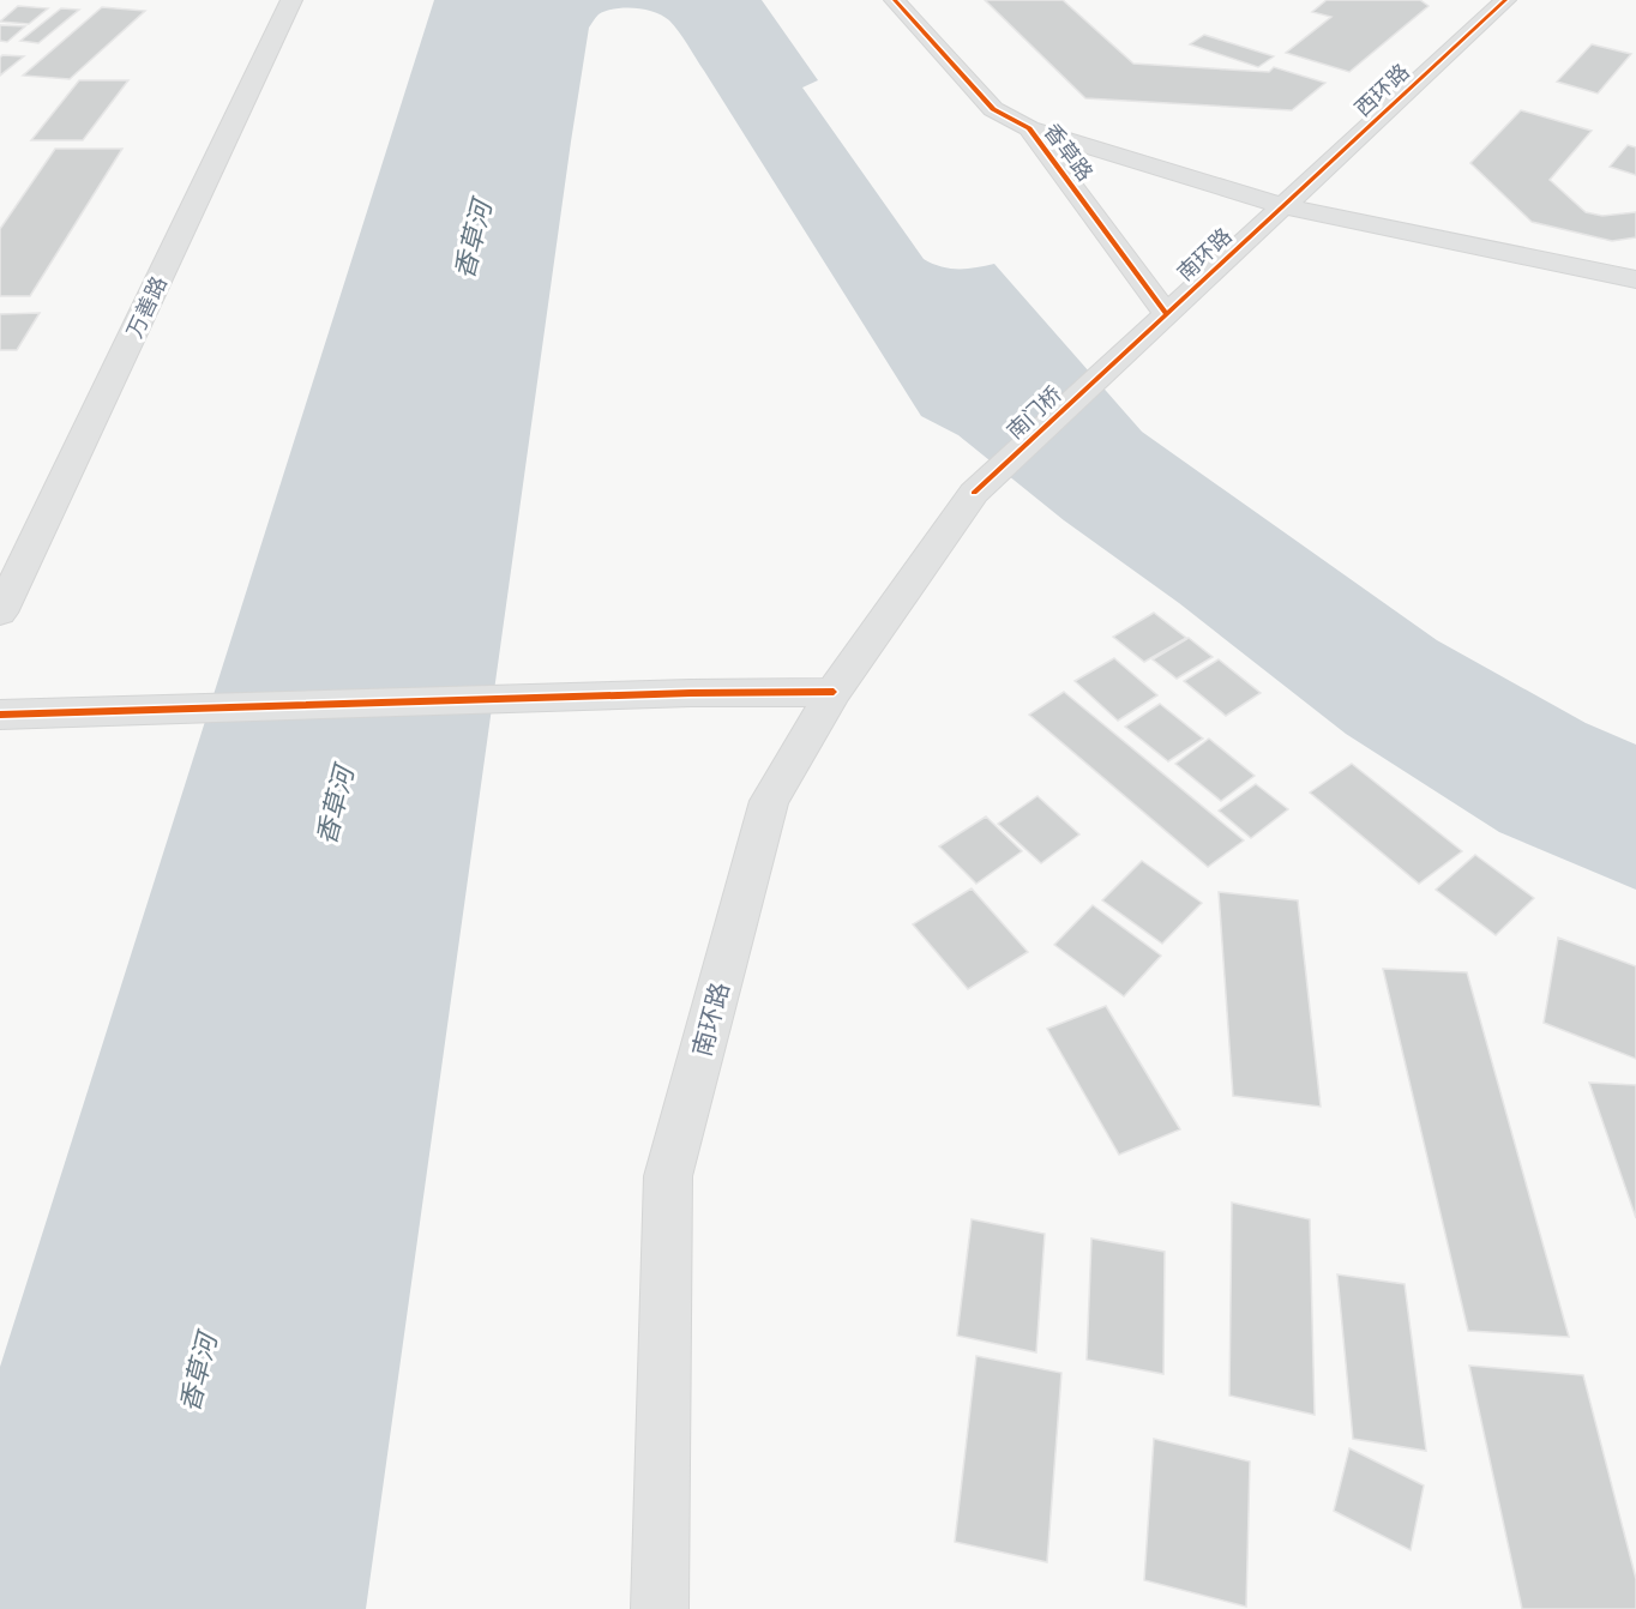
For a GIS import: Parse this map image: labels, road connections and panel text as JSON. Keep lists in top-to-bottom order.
{
  "streets": {
    "street": [
      "西环路",
      "香草路",
      "南环路",
      "万善路",
      "南门桥"
    ]
  },
  "crossings": [
    ["西环路", "南环路"],
    ["香草路", "南环路"],
    ["南环路", "南门桥"]
  ],
  "water": ["香草河"]
}
